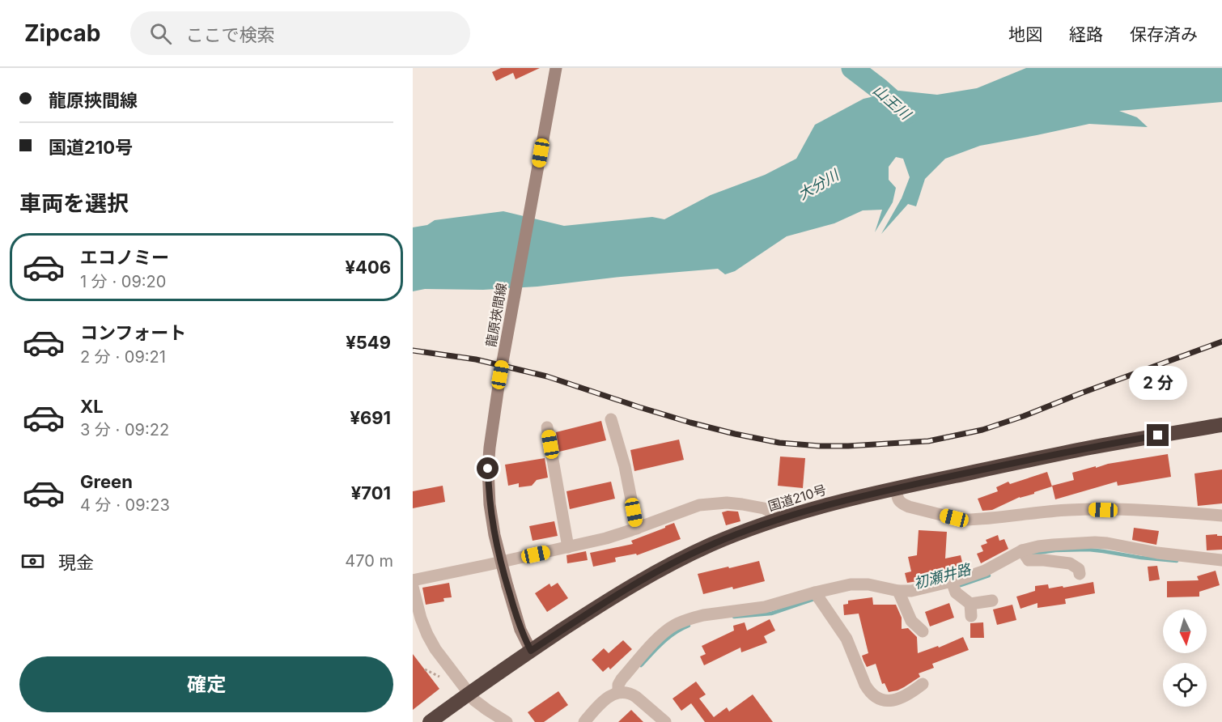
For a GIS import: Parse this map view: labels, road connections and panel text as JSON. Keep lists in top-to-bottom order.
{
  "streets": {
    "highway": ["国道210号"],
    "main road": ["龍原挾間線"]
  },
  "crossings": [
    ["龍原挾間線", "国道210号"]
  ],
  "water": ["山王川", "大分川", "初瀬井路"],
  "north": "bottom",
  "page": {
    "header": "Zipcab",
    "search": "ここで検索",
    "nav": ["地図", "経路", "保存済み"],
    "banner": ["龍原挾間線", "国道210号"],
    "heading": "車両を選択",
    "list": [
      {
        "name": "エコノミー",
        "note": "1 分 · 09:20",
        "value": "¥406"
      },
      {
        "name": "コンフォート",
        "note": "2 分 · 09:21",
        "value": "¥549"
      },
      {
        "name": "XL",
        "note": "3 分 · 09:22",
        "value": "¥691"
      },
      {
        "name": "Green",
        "note": "4 分 · 09:23",
        "value": "¥701"
      }
    ],
    "bubble": "2 分",
    "pay": ["現金", "470 m"],
    "buttons": "確定"
  }
}
